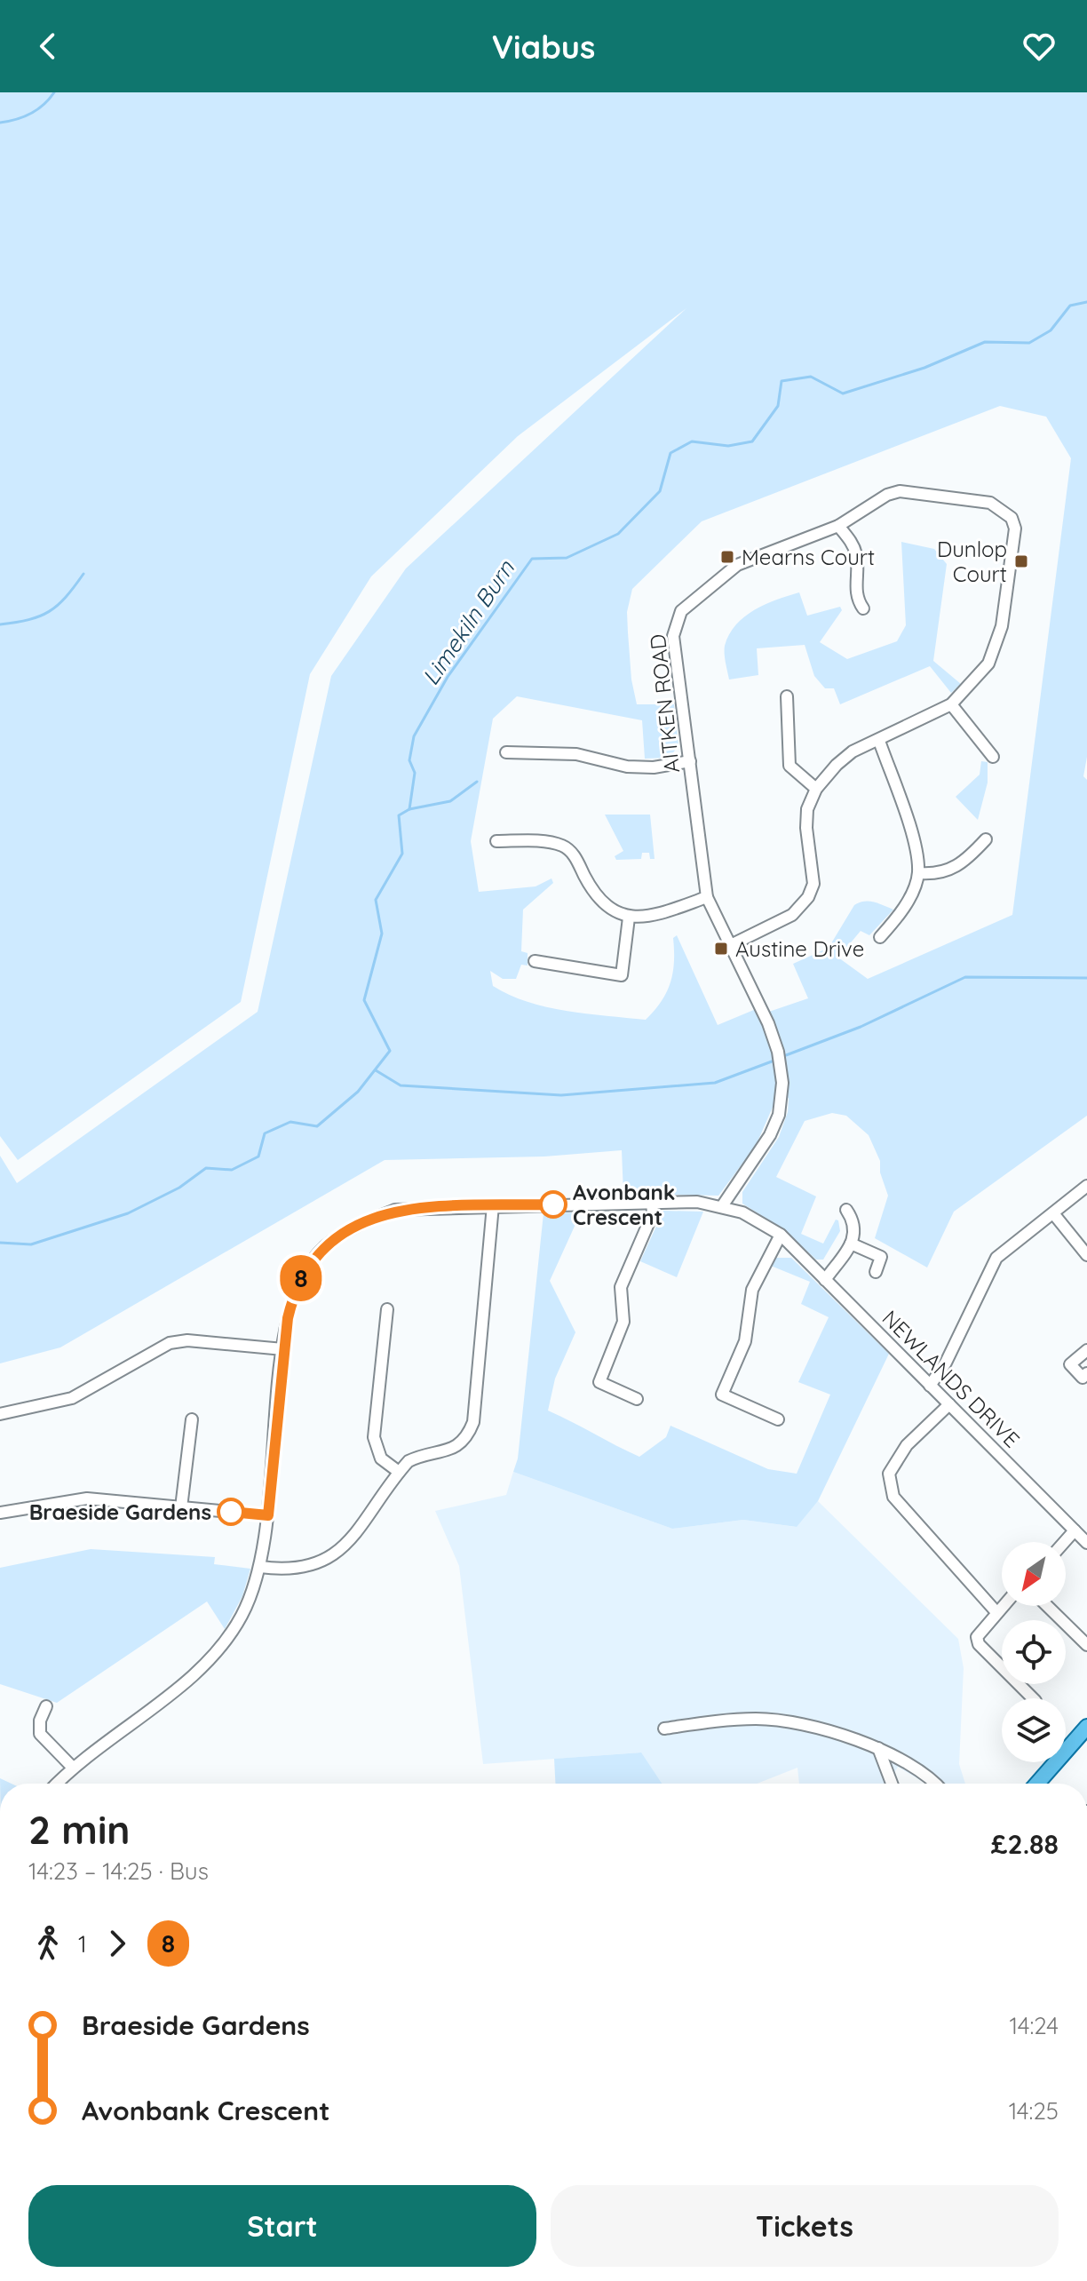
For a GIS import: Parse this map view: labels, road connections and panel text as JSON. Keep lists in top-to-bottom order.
{
  "streets": {
    "street": ["AITKEN ROAD", "NEWLANDS DRIVE"]
  },
  "crossings": [
    ["AITKEN ROAD", "NEWLANDS DRIVE"]
  ],
  "water": ["Limekiln Burn"],
  "places": {
    "transit": ["Mearns Court", "Dunlop Court", "Austine Drive"],
    "other": ["Avonbank Crescent", "Braeside Gardens"]
  },
  "lines": ["bus line 8"],
  "north": "bottom left",
  "page": {
    "header": "Viabus",
    "on_map": "8",
    "heading": ["2 min", "14:23 – 14:25 · Bus", "£2.88"],
    "legs": ["1", "8"],
    "list": [
      {
        "name": "Braeside Gardens",
        "value": "14:24"
      },
      {
        "name": "Avonbank Crescent",
        "value": "14:25"
      }
    ],
    "buttons": ["Start", "Tickets"]
  }
}
